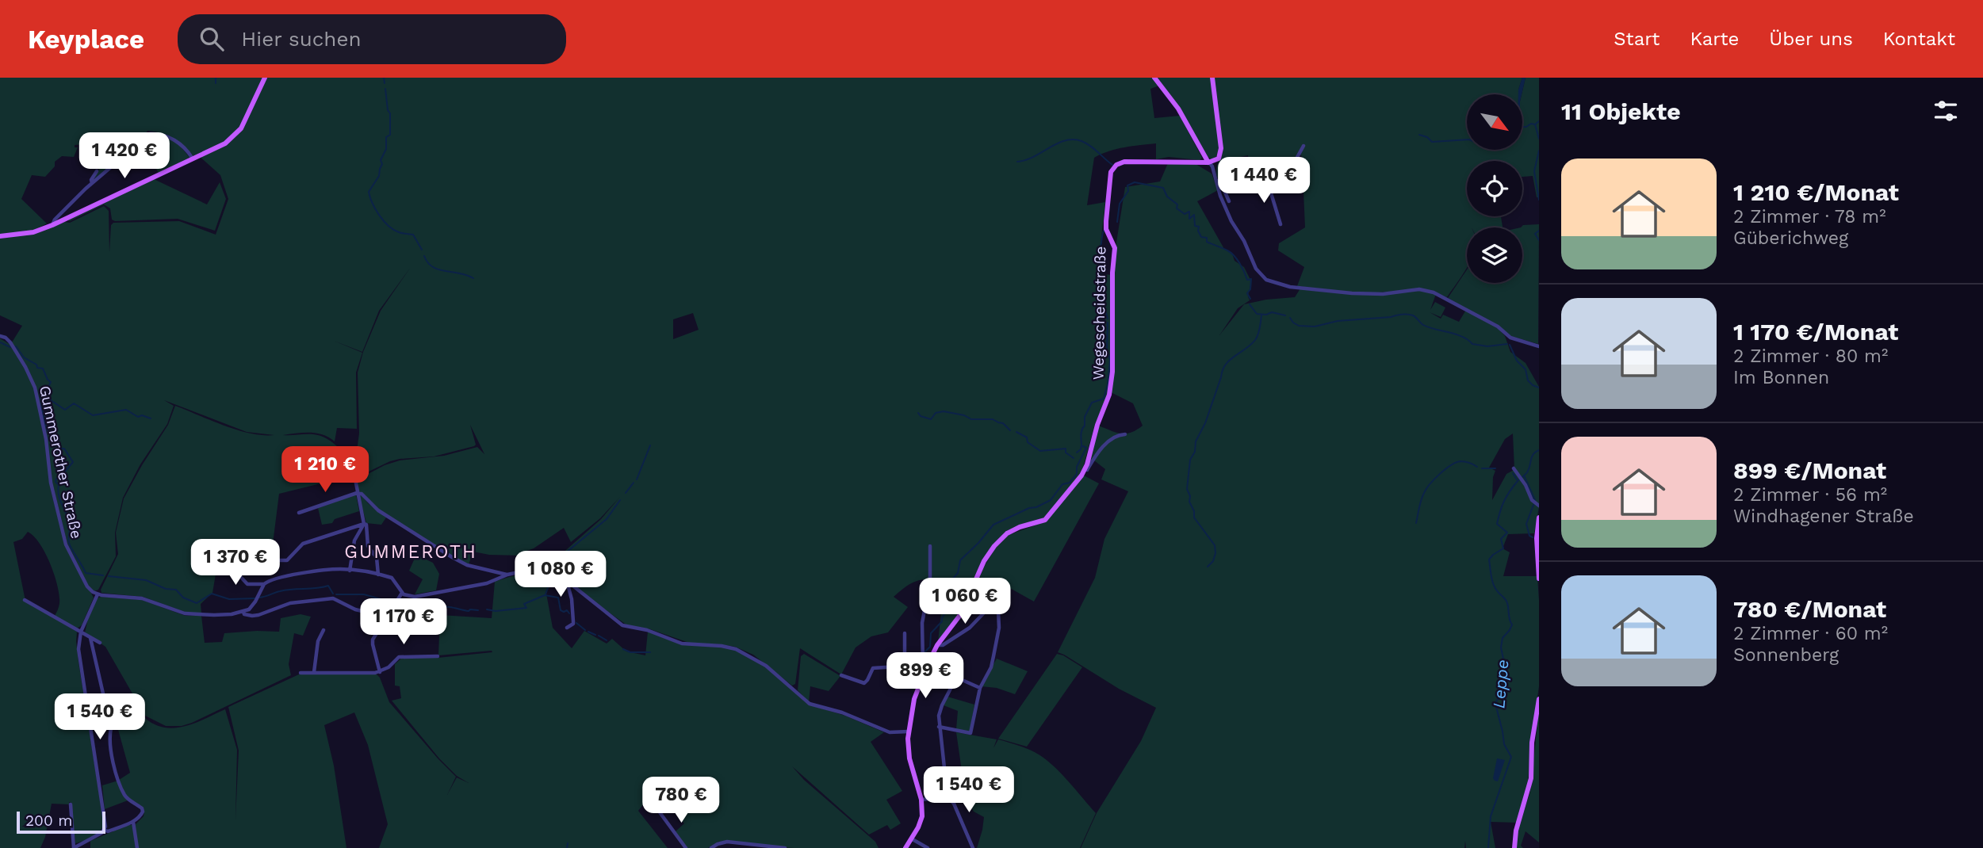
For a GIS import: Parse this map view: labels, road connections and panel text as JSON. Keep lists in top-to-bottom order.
{
  "streets": {
    "main road": ["Wegescheidstraße"],
    "street": ["Gummerother Straße"]
  },
  "districts": ["GUMMEROTH"],
  "water": ["Leppe"],
  "scale_bar": "200 m",
  "north": "bottom right",
  "page": {
    "header": "Keyplace",
    "search": "Hier suchen",
    "nav": [
      "Start",
      "Karte",
      "Über uns",
      "Kontakt"
    ],
    "heading": "11 Objekte",
    "price": [
      "1 420 €",
      "1 440 €",
      "1 210 €",
      "1 370 €",
      "1 080 €",
      "1 060 €",
      "1 170 €",
      "899 €",
      "1 540 €",
      "1 540 €",
      "780 €"
    ],
    "list": [
      {
        "name": "1 210 €/Monat",
        "note": "2 Zimmer · 78 m² · Güberichweg"
      },
      {
        "name": "1 170 €/Monat",
        "note": "2 Zimmer · 80 m² · Im Bonnen"
      },
      {
        "name": "899 €/Monat",
        "note": "2 Zimmer · 56 m² · Windhagener Straße"
      },
      {
        "name": "780 €/Monat",
        "note": "2 Zimmer · 60 m² · Sonnenberg"
      }
    ],
    "scale": "200 m"
  }
}
